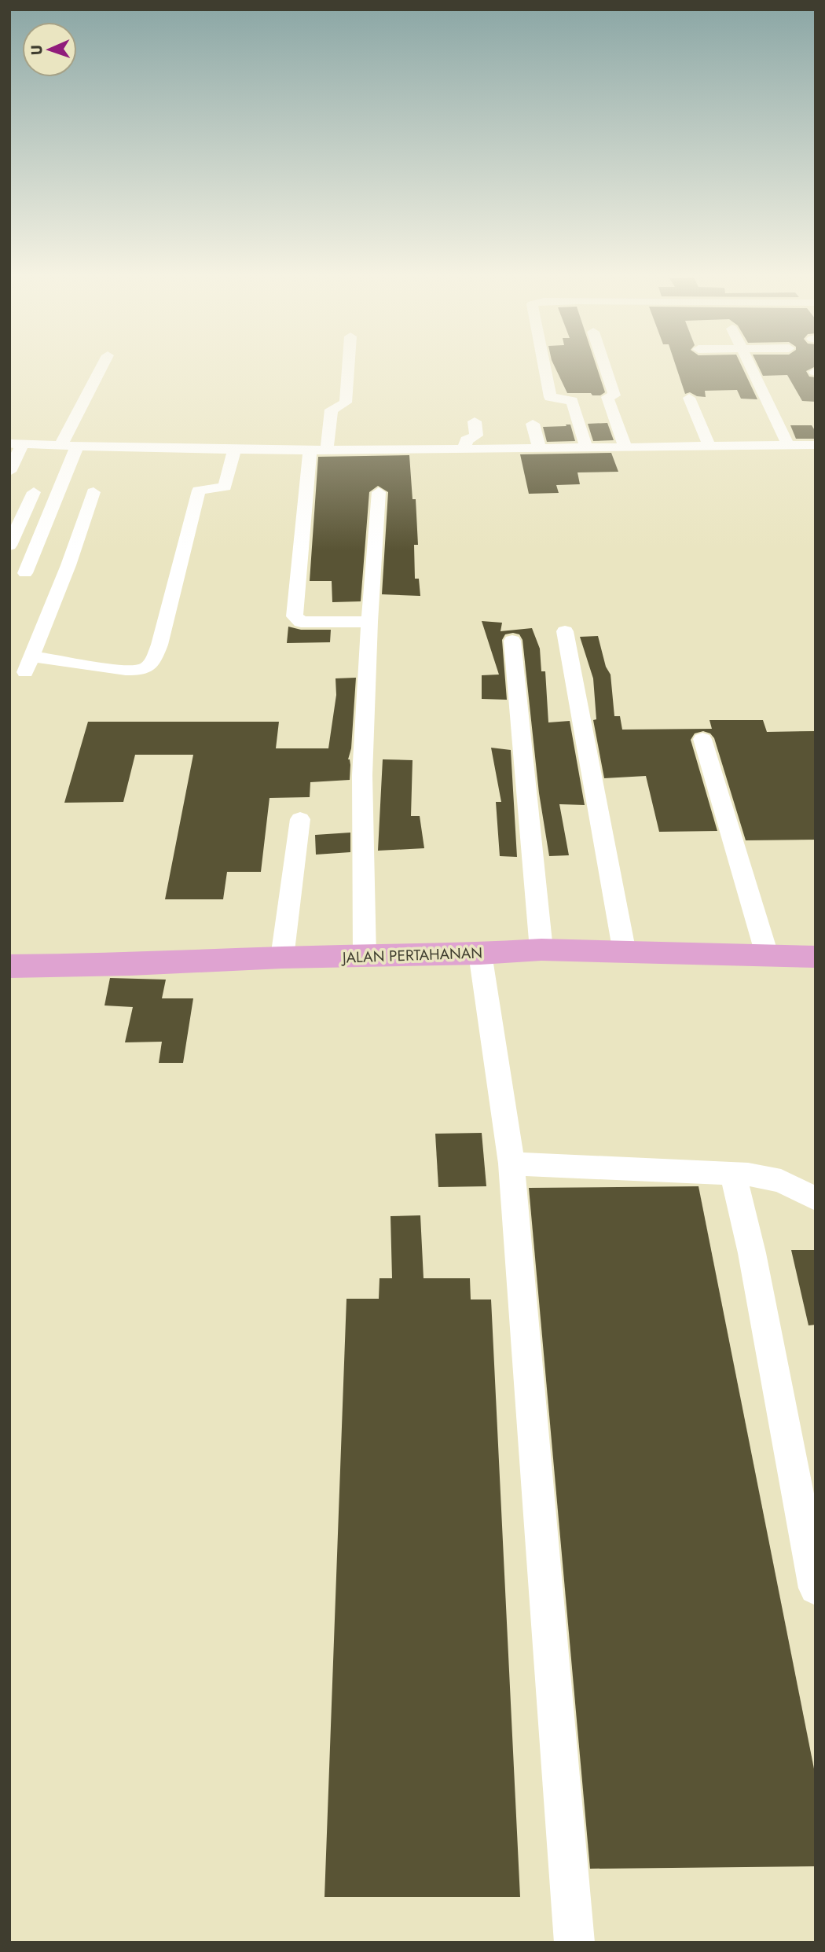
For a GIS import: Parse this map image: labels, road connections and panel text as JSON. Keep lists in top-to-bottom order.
{
  "streets": {
    "main road": ["JALAN PERTAHANAN"]
  },
  "north": "left"
}
